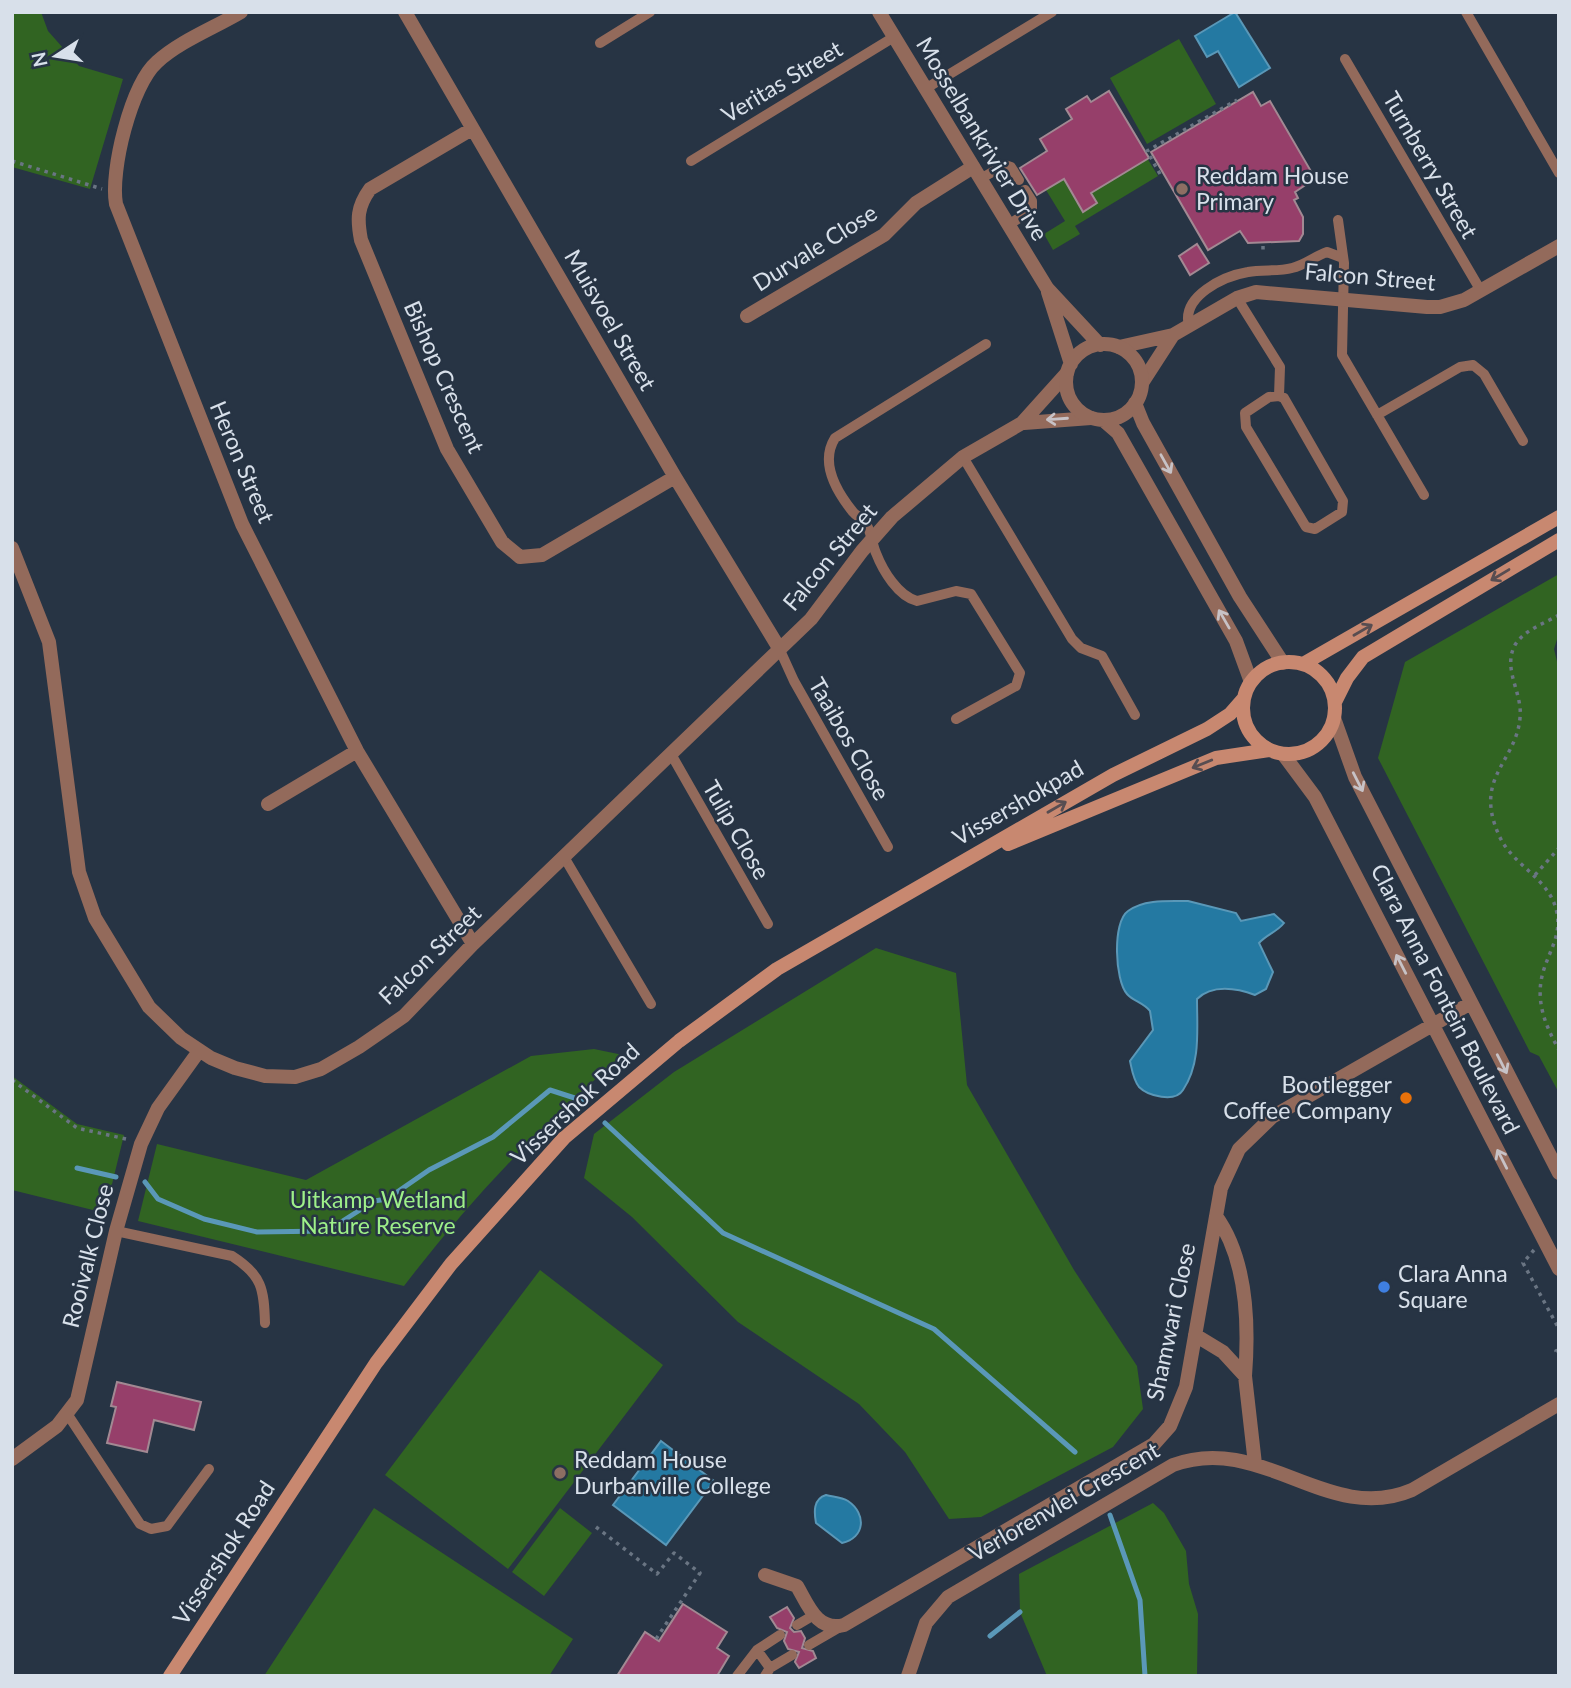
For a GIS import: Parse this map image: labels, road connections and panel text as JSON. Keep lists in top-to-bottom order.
{
  "streets": {
    "main road": ["Vissershokpad", "Vissershok Road"],
    "street": [
      "Mosselbankrivier Drive",
      "Durvale Close",
      "Falcon Street",
      "Muisvoel Street",
      "Bishop Crescent",
      "Heron Street",
      "Clara Anna Fontein Boulevard",
      "Rooivalk Close",
      "Shamwari Close",
      "Verlorenvlei Crescent"
    ],
    "lane": [
      "Veritas Street",
      "Turnberry Street",
      "Taaibos Close",
      "Tulip Close"
    ]
  },
  "crossings": [
    ["Veritas Street", "Mosselbankrivier Drive"],
    ["Mosselbankrivier Drive", "Durvale Close"],
    ["Mosselbankrivier Drive", "Falcon Street"],
    ["Turnberry Street", "Falcon Street"],
    ["Falcon Street", "Muisvoel Street"],
    ["Falcon Street", "Heron Street"],
    ["Falcon Street", "Taaibos Close"],
    ["Falcon Street", "Tulip Close"],
    ["Falcon Street", "Rooivalk Close"],
    ["Muisvoel Street", "Bishop Crescent"],
    ["Muisvoel Street", "Taaibos Close"],
    ["Vissershokpad", "Clara Anna Fontein Boulevard"],
    ["Vissershokpad", "Vissershok Road"],
    ["Clara Anna Fontein Boulevard", "Shamwari Close"]
  ],
  "parks": ["Uitkamp Wetland Nature Reserve"],
  "places": [
    "Reddam House Primary",
    "Bootlegger Coffee Company",
    "Clara Anna Square",
    "Reddam House Durbanville College"
  ],
  "north": "left"
}
